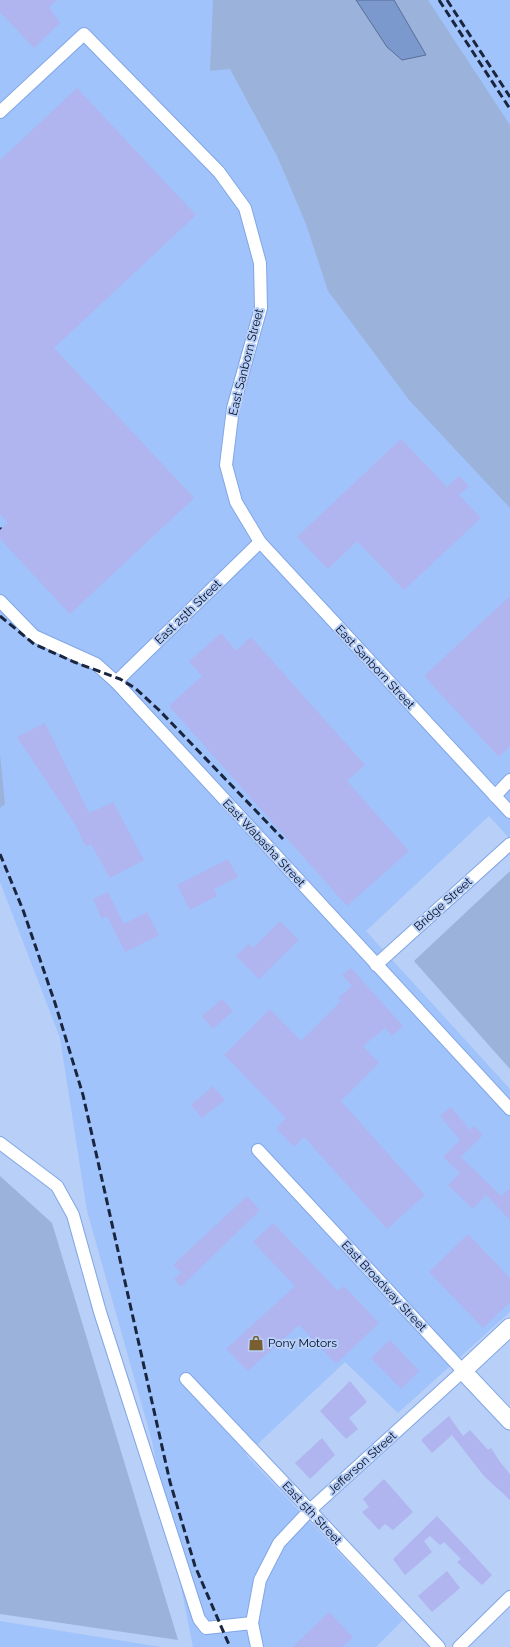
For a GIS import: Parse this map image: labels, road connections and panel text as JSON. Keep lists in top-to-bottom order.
{
  "streets": {
    "street": [
      "East Sanborn Street",
      "East 25th Street",
      "East Wabasha Street",
      "Bridge Street",
      "East Broadway Street",
      "Jefferson Street",
      "East 5th Street"
    ]
  },
  "crossings": [
    ["East Sanborn Street", "East 25th Street"],
    ["East 25th Street", "East Wabasha Street"],
    ["East Wabasha Street", "Bridge Street"],
    ["East Broadway Street", "Jefferson Street"],
    ["Jefferson Street", "East 5th Street"]
  ],
  "places": {
    "shop": ["Pony Motors"]
  }
}
